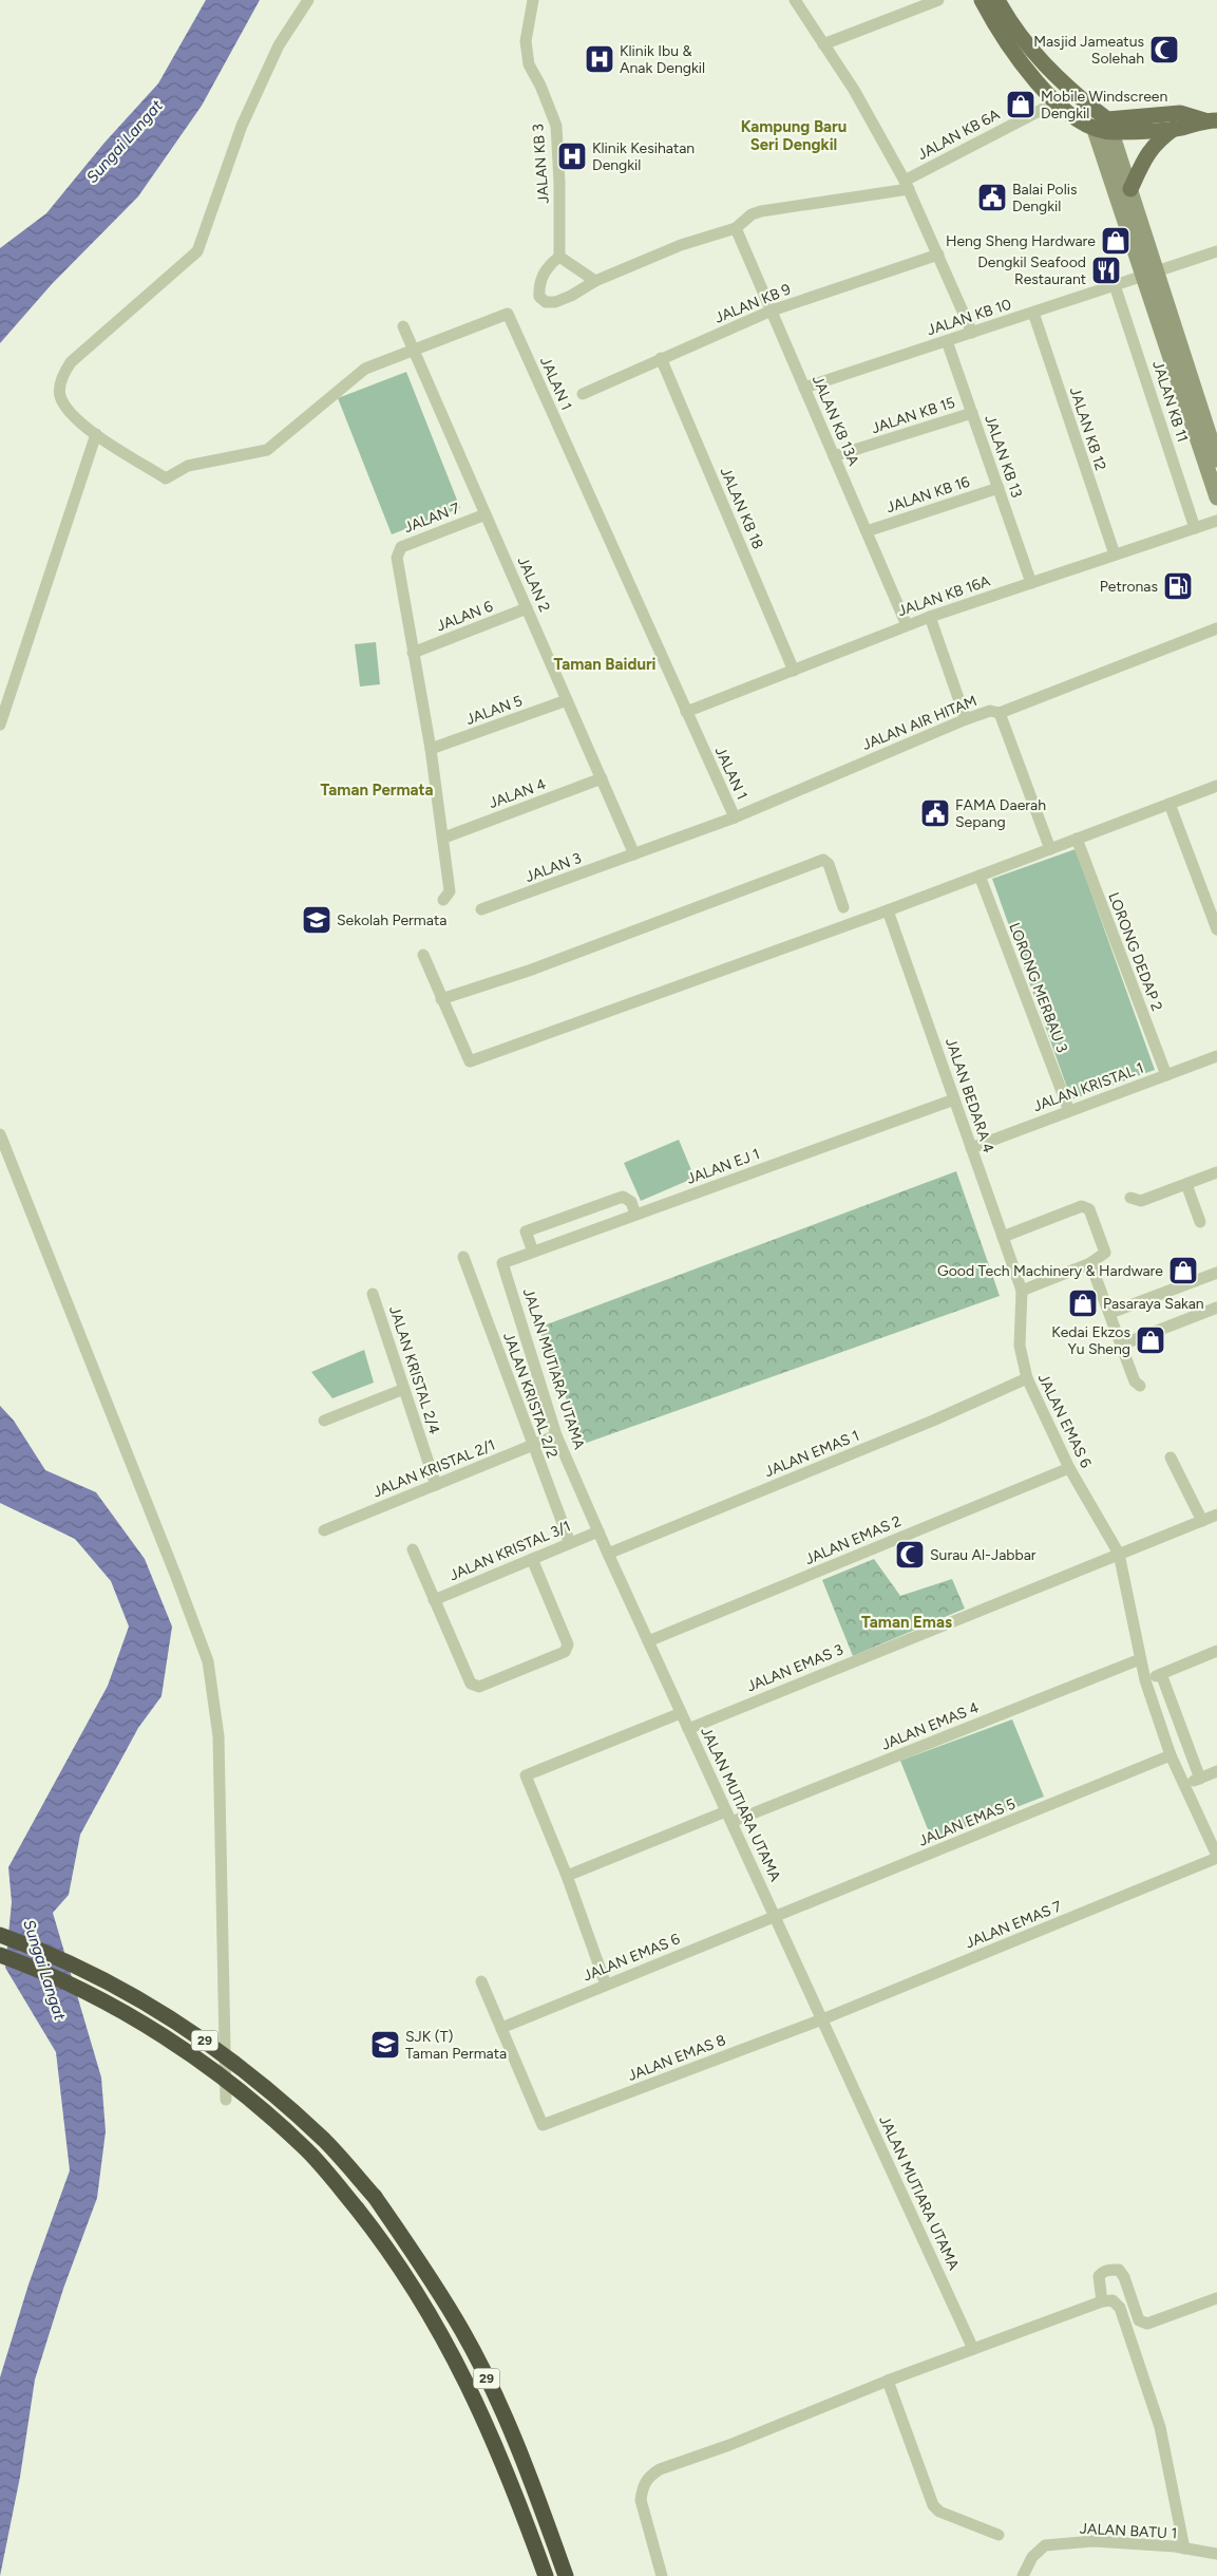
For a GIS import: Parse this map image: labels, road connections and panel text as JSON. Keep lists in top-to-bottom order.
{
  "streets": {
    "highway": ["29"],
    "street": [
      "JALAN KB 6A",
      "JALAN KB 3",
      "JALAN KB 9",
      "JALAN KB 10",
      "JALAN 1",
      "JALAN KB 11",
      "JALAN KB 15",
      "JALAN KB 13A",
      "JALAN KB 12",
      "JALAN KB 13",
      "JALAN KB 16",
      "JALAN KB 18",
      "JALAN 7",
      "JALAN 2",
      "JALAN KB 16A",
      "JALAN 6",
      "JALAN 5",
      "JALAN AIR HITAM",
      "JALAN 4",
      "JALAN 3",
      "LORONG DEDAP 2",
      "LORONG MERBAU 3",
      "JALAN KRISTAL 1",
      "JALAN BEDARA 4",
      "JALAN EJ 1",
      "JALAN MUTIARA UTAMA",
      "JALAN KRISTAL 2/4",
      "JALAN KRISTAL 2/2",
      "JALAN EMAS 6",
      "JALAN EMAS 1",
      "JALAN KRISTAL 2/1",
      "JALAN EMAS 2",
      "JALAN KRISTAL 3/1",
      "JALAN EMAS 3",
      "JALAN EMAS 4",
      "JALAN EMAS 5",
      "JALAN EMAS 7",
      "JALAN EMAS 8",
      "JALAN BATU 1"
    ]
  },
  "crossings": [
    ["JALAN KB 6A", "JALAN KB 3"],
    ["JALAN KB 6A", "JALAN KB 13A"],
    ["JALAN KB 9", "JALAN KB 13A"],
    ["JALAN KB 9", "JALAN KB 18"],
    ["JALAN KB 10", "JALAN KB 11"],
    ["JALAN KB 10", "JALAN KB 13A"],
    ["JALAN KB 10", "JALAN KB 12"],
    ["JALAN KB 10", "JALAN KB 13"],
    ["JALAN 1", "JALAN 2"],
    ["JALAN 1", "JALAN KB 16A"],
    ["JALAN 1", "JALAN AIR HITAM"],
    ["JALAN KB 11", "JALAN KB 16A"],
    ["JALAN KB 15", "JALAN KB 13A"],
    ["JALAN KB 15", "JALAN KB 13"],
    ["JALAN KB 13A", "JALAN KB 16"],
    ["JALAN KB 13A", "JALAN KB 16A"],
    ["JALAN KB 12", "JALAN KB 16A"],
    ["JALAN KB 13", "JALAN KB 16"],
    ["JALAN KB 13", "JALAN KB 16A"],
    ["JALAN KB 18", "JALAN KB 16A"],
    ["JALAN 7", "JALAN 2"],
    ["JALAN 7", "JALAN 6"],
    ["JALAN 2", "JALAN 6"],
    ["JALAN 2", "JALAN 5"],
    ["JALAN 2", "JALAN AIR HITAM"],
    ["JALAN 2", "JALAN 4"],
    ["JALAN 2", "JALAN 3"],
    ["JALAN AIR HITAM", "JALAN 3"],
    ["LORONG DEDAP 2", "JALAN KRISTAL 1"],
    ["LORONG MERBAU 3", "JALAN KRISTAL 1"],
    ["JALAN KRISTAL 1", "JALAN BEDARA 4"],
    ["JALAN BEDARA 4", "JALAN EJ 1"],
    ["JALAN BEDARA 4", "JALAN EMAS 6"],
    ["JALAN EJ 1", "JALAN MUTIARA UTAMA"],
    ["JALAN MUTIARA UTAMA", "JALAN EMAS 6"],
    ["JALAN MUTIARA UTAMA", "JALAN EMAS 1"],
    ["JALAN MUTIARA UTAMA", "JALAN KRISTAL 2/1"],
    ["JALAN MUTIARA UTAMA", "JALAN EMAS 2"],
    ["JALAN MUTIARA UTAMA", "JALAN KRISTAL 3/1"],
    ["JALAN MUTIARA UTAMA", "JALAN EMAS 3"],
    ["JALAN MUTIARA UTAMA", "JALAN EMAS 4"],
    ["JALAN MUTIARA UTAMA", "JALAN EMAS 5"],
    ["JALAN MUTIARA UTAMA", "JALAN EMAS 7"],
    ["JALAN MUTIARA UTAMA", "JALAN EMAS 8"],
    ["JALAN KRISTAL 2/4", "JALAN KRISTAL 2/1"],
    ["JALAN KRISTAL 2/2", "JALAN KRISTAL 2/1"],
    ["JALAN KRISTAL 2/2", "JALAN KRISTAL 3/1"],
    ["JALAN EMAS 6", "JALAN EMAS 1"],
    ["JALAN EMAS 6", "JALAN EMAS 2"],
    ["JALAN EMAS 6", "JALAN EMAS 3"],
    ["JALAN EMAS 6", "JALAN EMAS 4"],
    ["JALAN EMAS 6", "JALAN EMAS 5"],
    ["JALAN EMAS 6", "JALAN EMAS 7"],
    ["JALAN EMAS 6", "JALAN EMAS 8"],
    ["JALAN EMAS 7", "JALAN EMAS 8"]
  ],
  "districts": [
    "Kampung Baru Seri Dengkil",
    "Taman Baiduri",
    "Taman Permata",
    "Taman Emas"
  ],
  "water": ["Sungai Langat"],
  "places": {
    "mosque": ["Masjid Jameatus Solehah", "Surau Al-Jabbar"],
    "hospital": ["Klinik Ibu & Anak Dengkil", "Klinik Kesihatan Dengkil"],
    "shop": [
      "Mobile Windscreen Dengkil",
      "Heng Sheng Hardware",
      "Good Tech Machinery & Hardware",
      "Pasaraya Sakan",
      "Kedai Ekzos Yu Sheng"
    ],
    "public building": ["Balai Polis Dengkil", "FAMA Daerah Sepang"],
    "restaurant": ["Dengkil Seafood Restaurant"],
    "fuel station": ["Petronas"],
    "school or university": ["Sekolah Permata", "SJK (T) Taman Permata"]
  }
}
